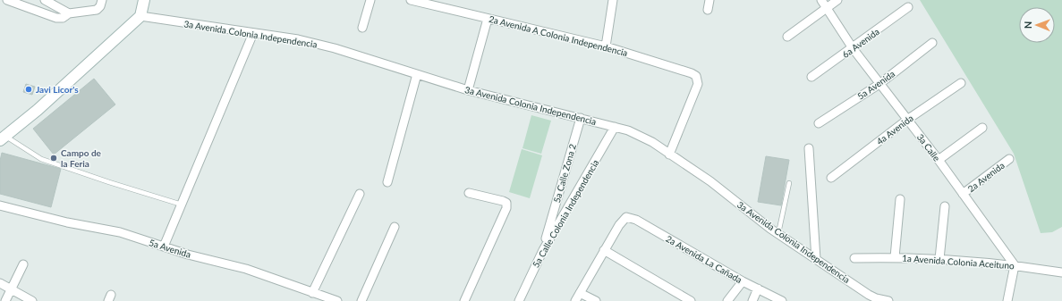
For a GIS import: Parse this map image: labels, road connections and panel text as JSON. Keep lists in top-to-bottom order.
{
  "streets": {
    "street": [
      "3a Avenida Colonia Independencia",
      "2a Avenida A Colonia Independencia",
      "6a Avenida",
      "5a Avenida",
      "4a Avenida",
      "3a Calle",
      "5a Calle Zona 2",
      "2a Avenida",
      "5a Calle Colonia Independencia",
      "2a Avenida La Cañada",
      "1a Avenida Colonia Aceituno"
    ]
  },
  "crossings": [
    ["3a Avenida Colonia Independencia", "2a Avenida A Colonia Independencia"],
    ["3a Avenida Colonia Independencia", "5a Calle Zona 2"],
    ["3a Avenida Colonia Independencia", "5a Calle Colonia Independencia"],
    ["6a Avenida", "3a Calle"],
    ["5a Avenida", "3a Calle"],
    ["4a Avenida", "3a Calle"],
    ["3a Calle", "2a Avenida"],
    ["3a Calle", "1a Avenida Colonia Aceituno"],
    ["5a Calle Zona 2", "5a Calle Colonia Independencia"]
  ],
  "places": ["Javi Licor's", "Campo de la Feria"],
  "north": "left"
}
